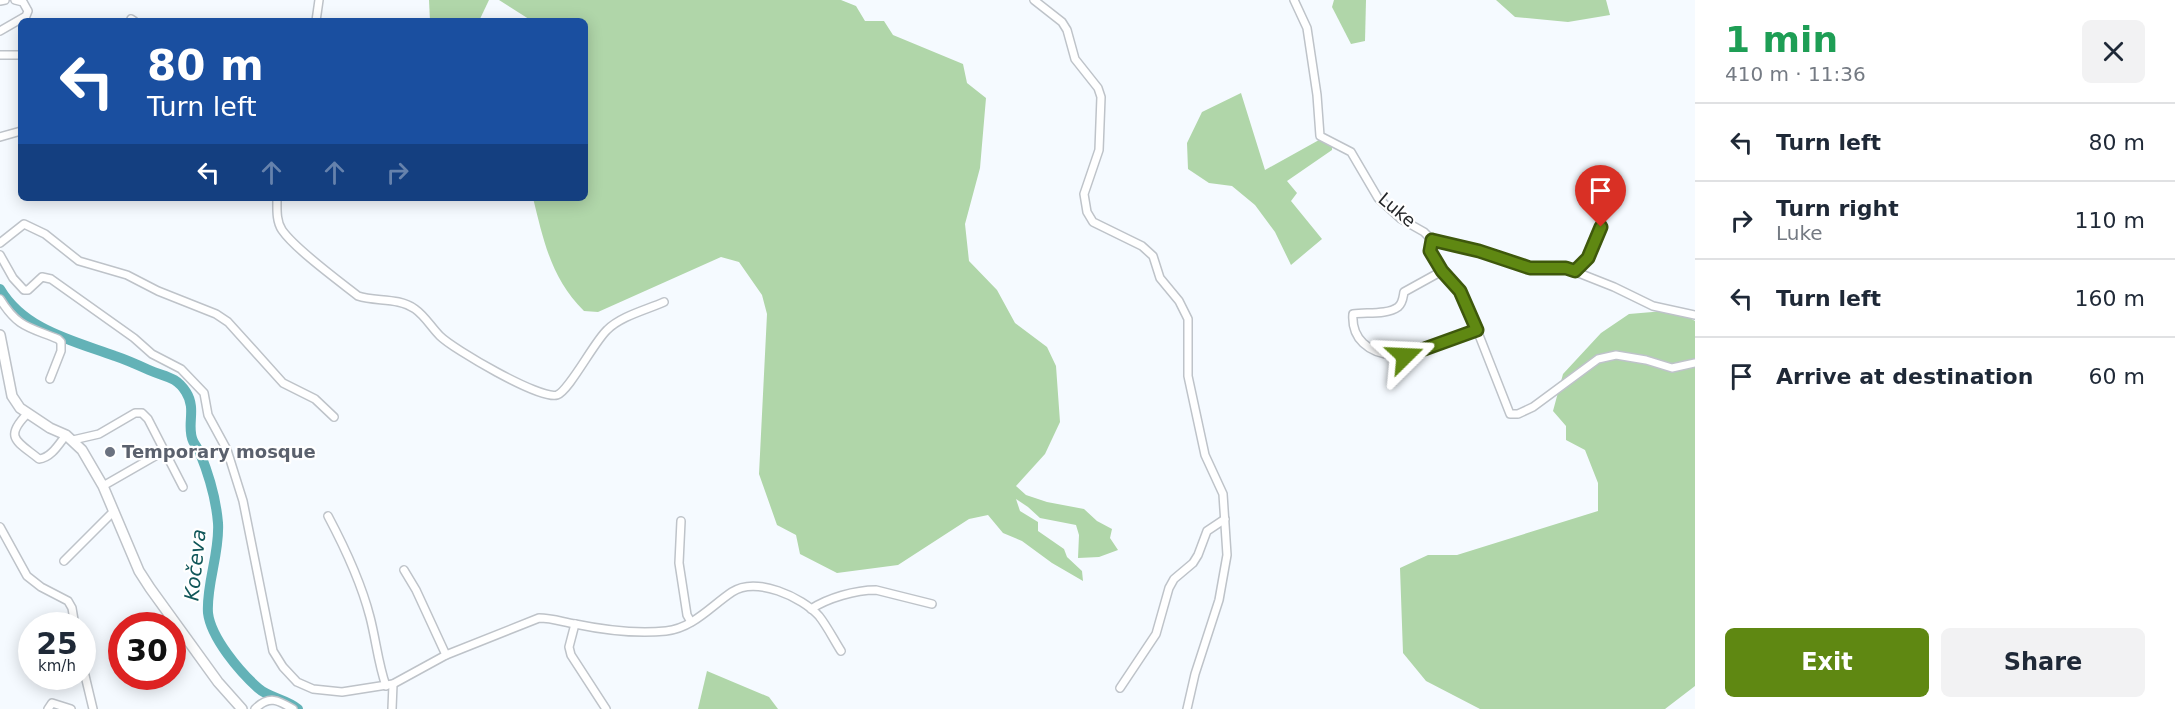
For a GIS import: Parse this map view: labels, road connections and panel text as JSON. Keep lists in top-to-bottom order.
{
  "streets": {
    "street": ["Luke"]
  },
  "water": ["Kočeva"],
  "places": ["Temporary mosque"],
  "page": {
    "heading": ["1 min", "410 m · 11:36"],
    "turn": ["80 m", "Turn left"],
    "list": [
      {
        "name": "Turn left",
        "value": "80 m"
      },
      {
        "name": "Turn right",
        "note": "Luke",
        "value": "110 m"
      },
      {
        "name": "Turn left",
        "value": "160 m"
      },
      {
        "name": "Arrive at destination",
        "value": "60 m"
      }
    ],
    "speed": "25 km/h",
    "limit": "30",
    "buttons": ["Exit", "Share"]
  }
}
